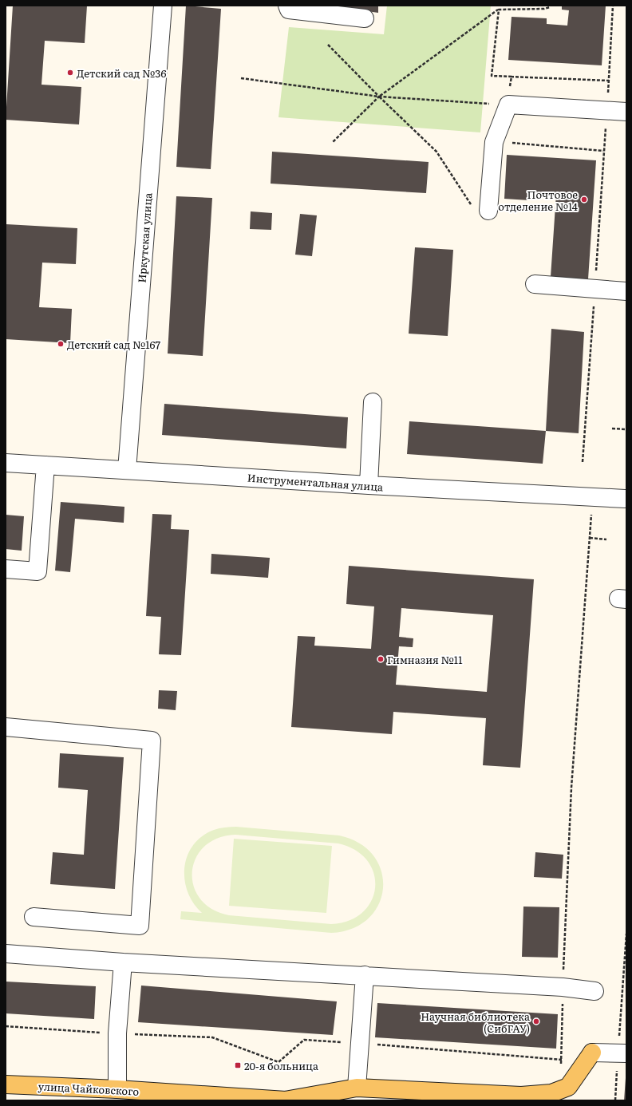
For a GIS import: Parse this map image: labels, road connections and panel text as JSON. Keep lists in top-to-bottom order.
{
  "streets": {
    "main road": ["улица Чайковского"],
    "street": ["Иркутская улица", "Инструментальная улица"]
  },
  "crossings": [
    ["Иркутская улица", "Инструментальная улица"]
  ],
  "places": {
    "other": [
      "Детский сад №36",
      "Почтовое отделение №14",
      "Детский сад №167",
      "Гимназия №11",
      "Научная библиотека (СибГАУ)"
    ],
    "transit": ["20-я больница"]
  }
}
